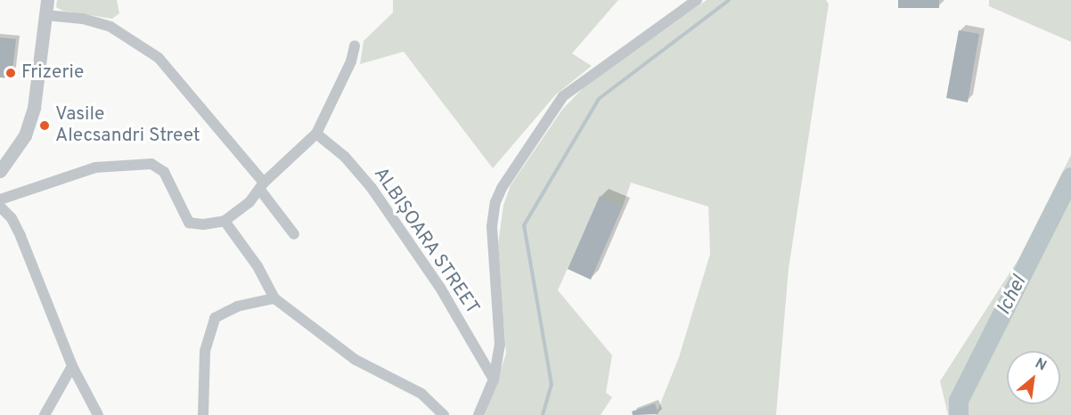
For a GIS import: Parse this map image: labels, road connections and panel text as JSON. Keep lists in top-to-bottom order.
{
  "streets": {
    "street": ["ALBIȘOARA STREET"]
  },
  "water": ["Ichel"],
  "places": ["Frizerie", "Vasile Alecsandri Street"],
  "north": "top right"
}
